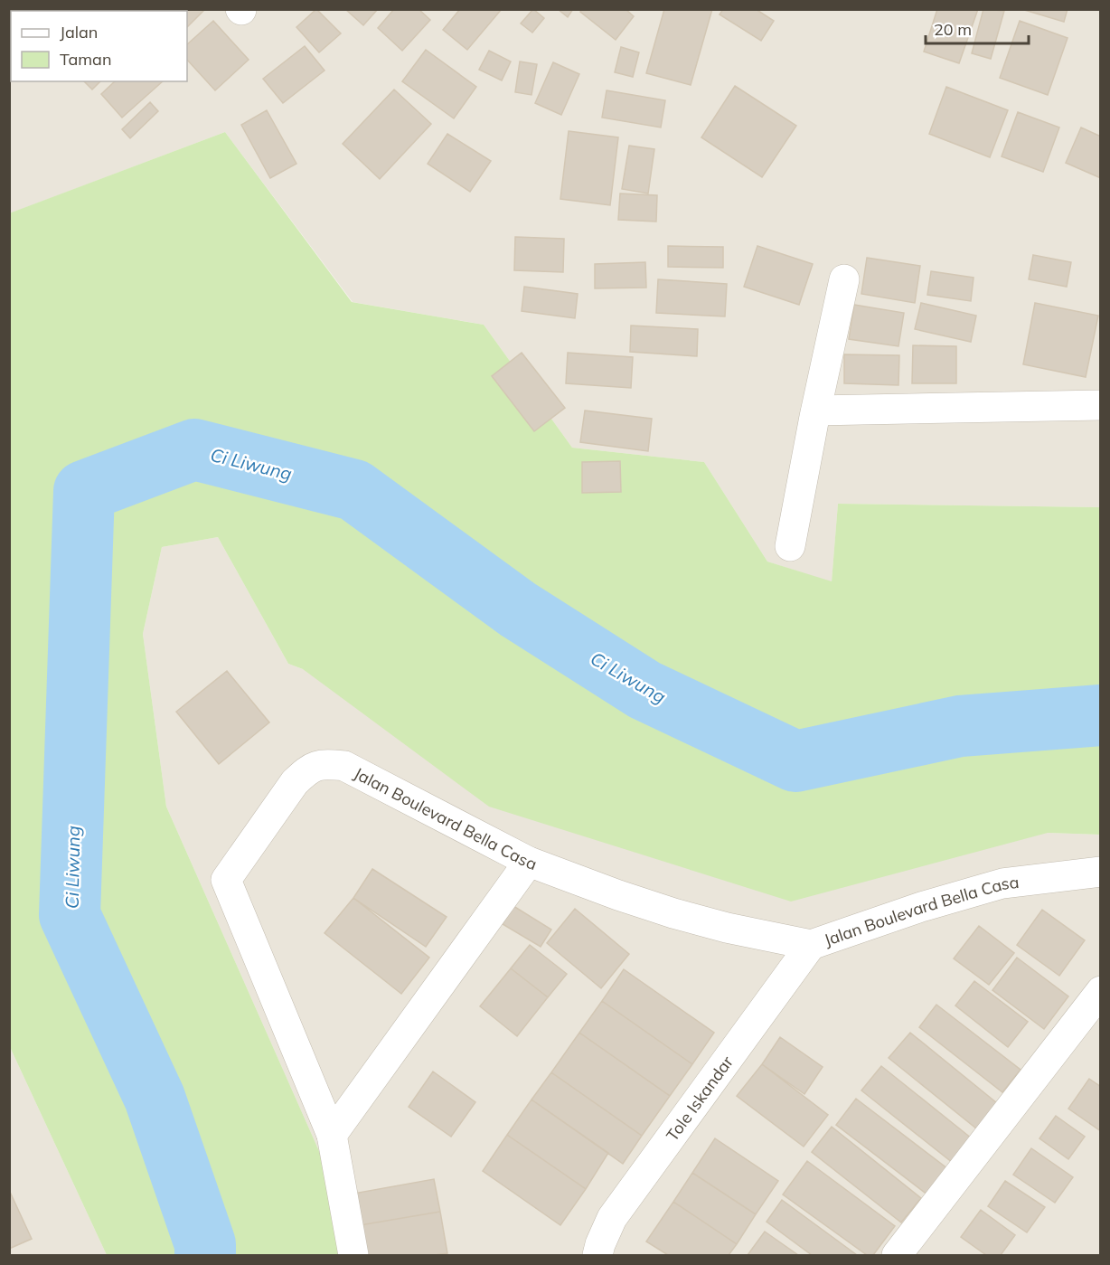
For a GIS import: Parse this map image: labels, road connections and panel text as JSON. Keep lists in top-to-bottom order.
{
  "streets": {
    "street": ["Jalan Boulevard Bella Casa", "Tole Iskandar"]
  },
  "crossings": [
    ["Jalan Boulevard Bella Casa", "Tole Iskandar"]
  ],
  "water": ["Ci Liwung"],
  "legend": ["Jalan", "Taman"],
  "scale_bar": "20 m"
}
